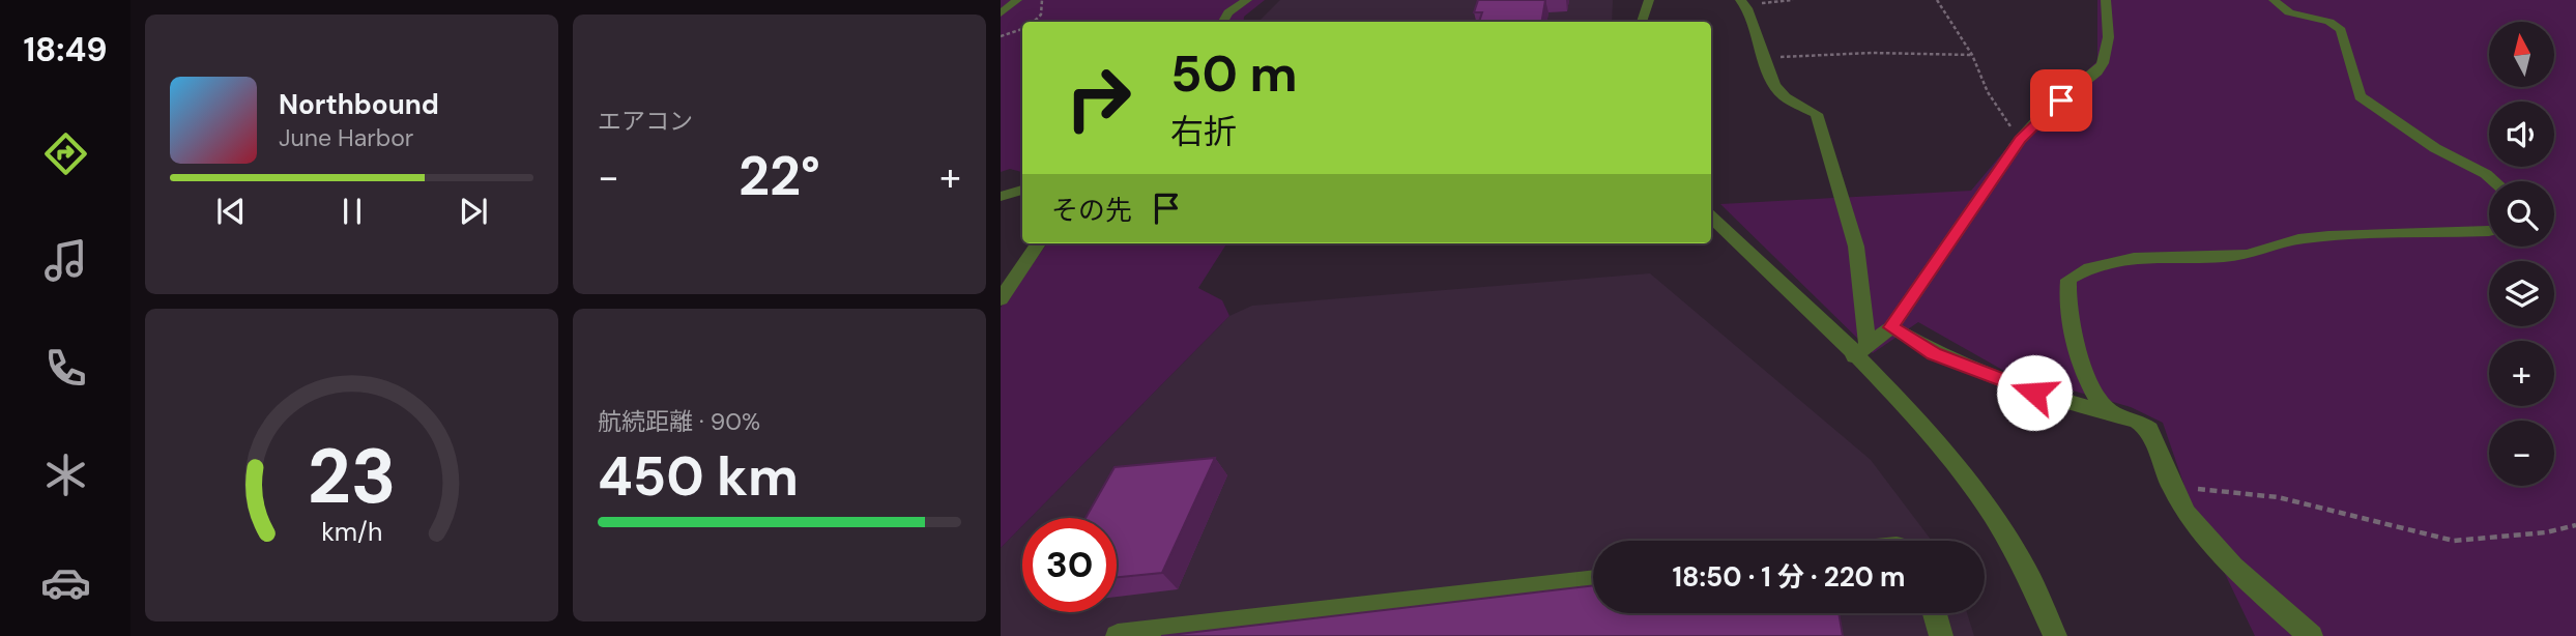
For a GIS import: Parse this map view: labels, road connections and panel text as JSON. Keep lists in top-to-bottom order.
{
  "north": "top",
  "page": {
    "tabs": "18:49",
    "tile": [
      "エアコン",
      ["航続距離 · 90%", "450 km"]
    ],
    "map_buttons": ["+", "−"],
    "turn": ["50 m", "右折"],
    "song": ["Northbound", "June Harbor"],
    "heat": ["−", "22°", "+"],
    "then": "その先",
    "limit": "30",
    "trip": "18:50 · 1 分 · 220 m",
    "gauge": ["23", "km/h"]
  }
}
